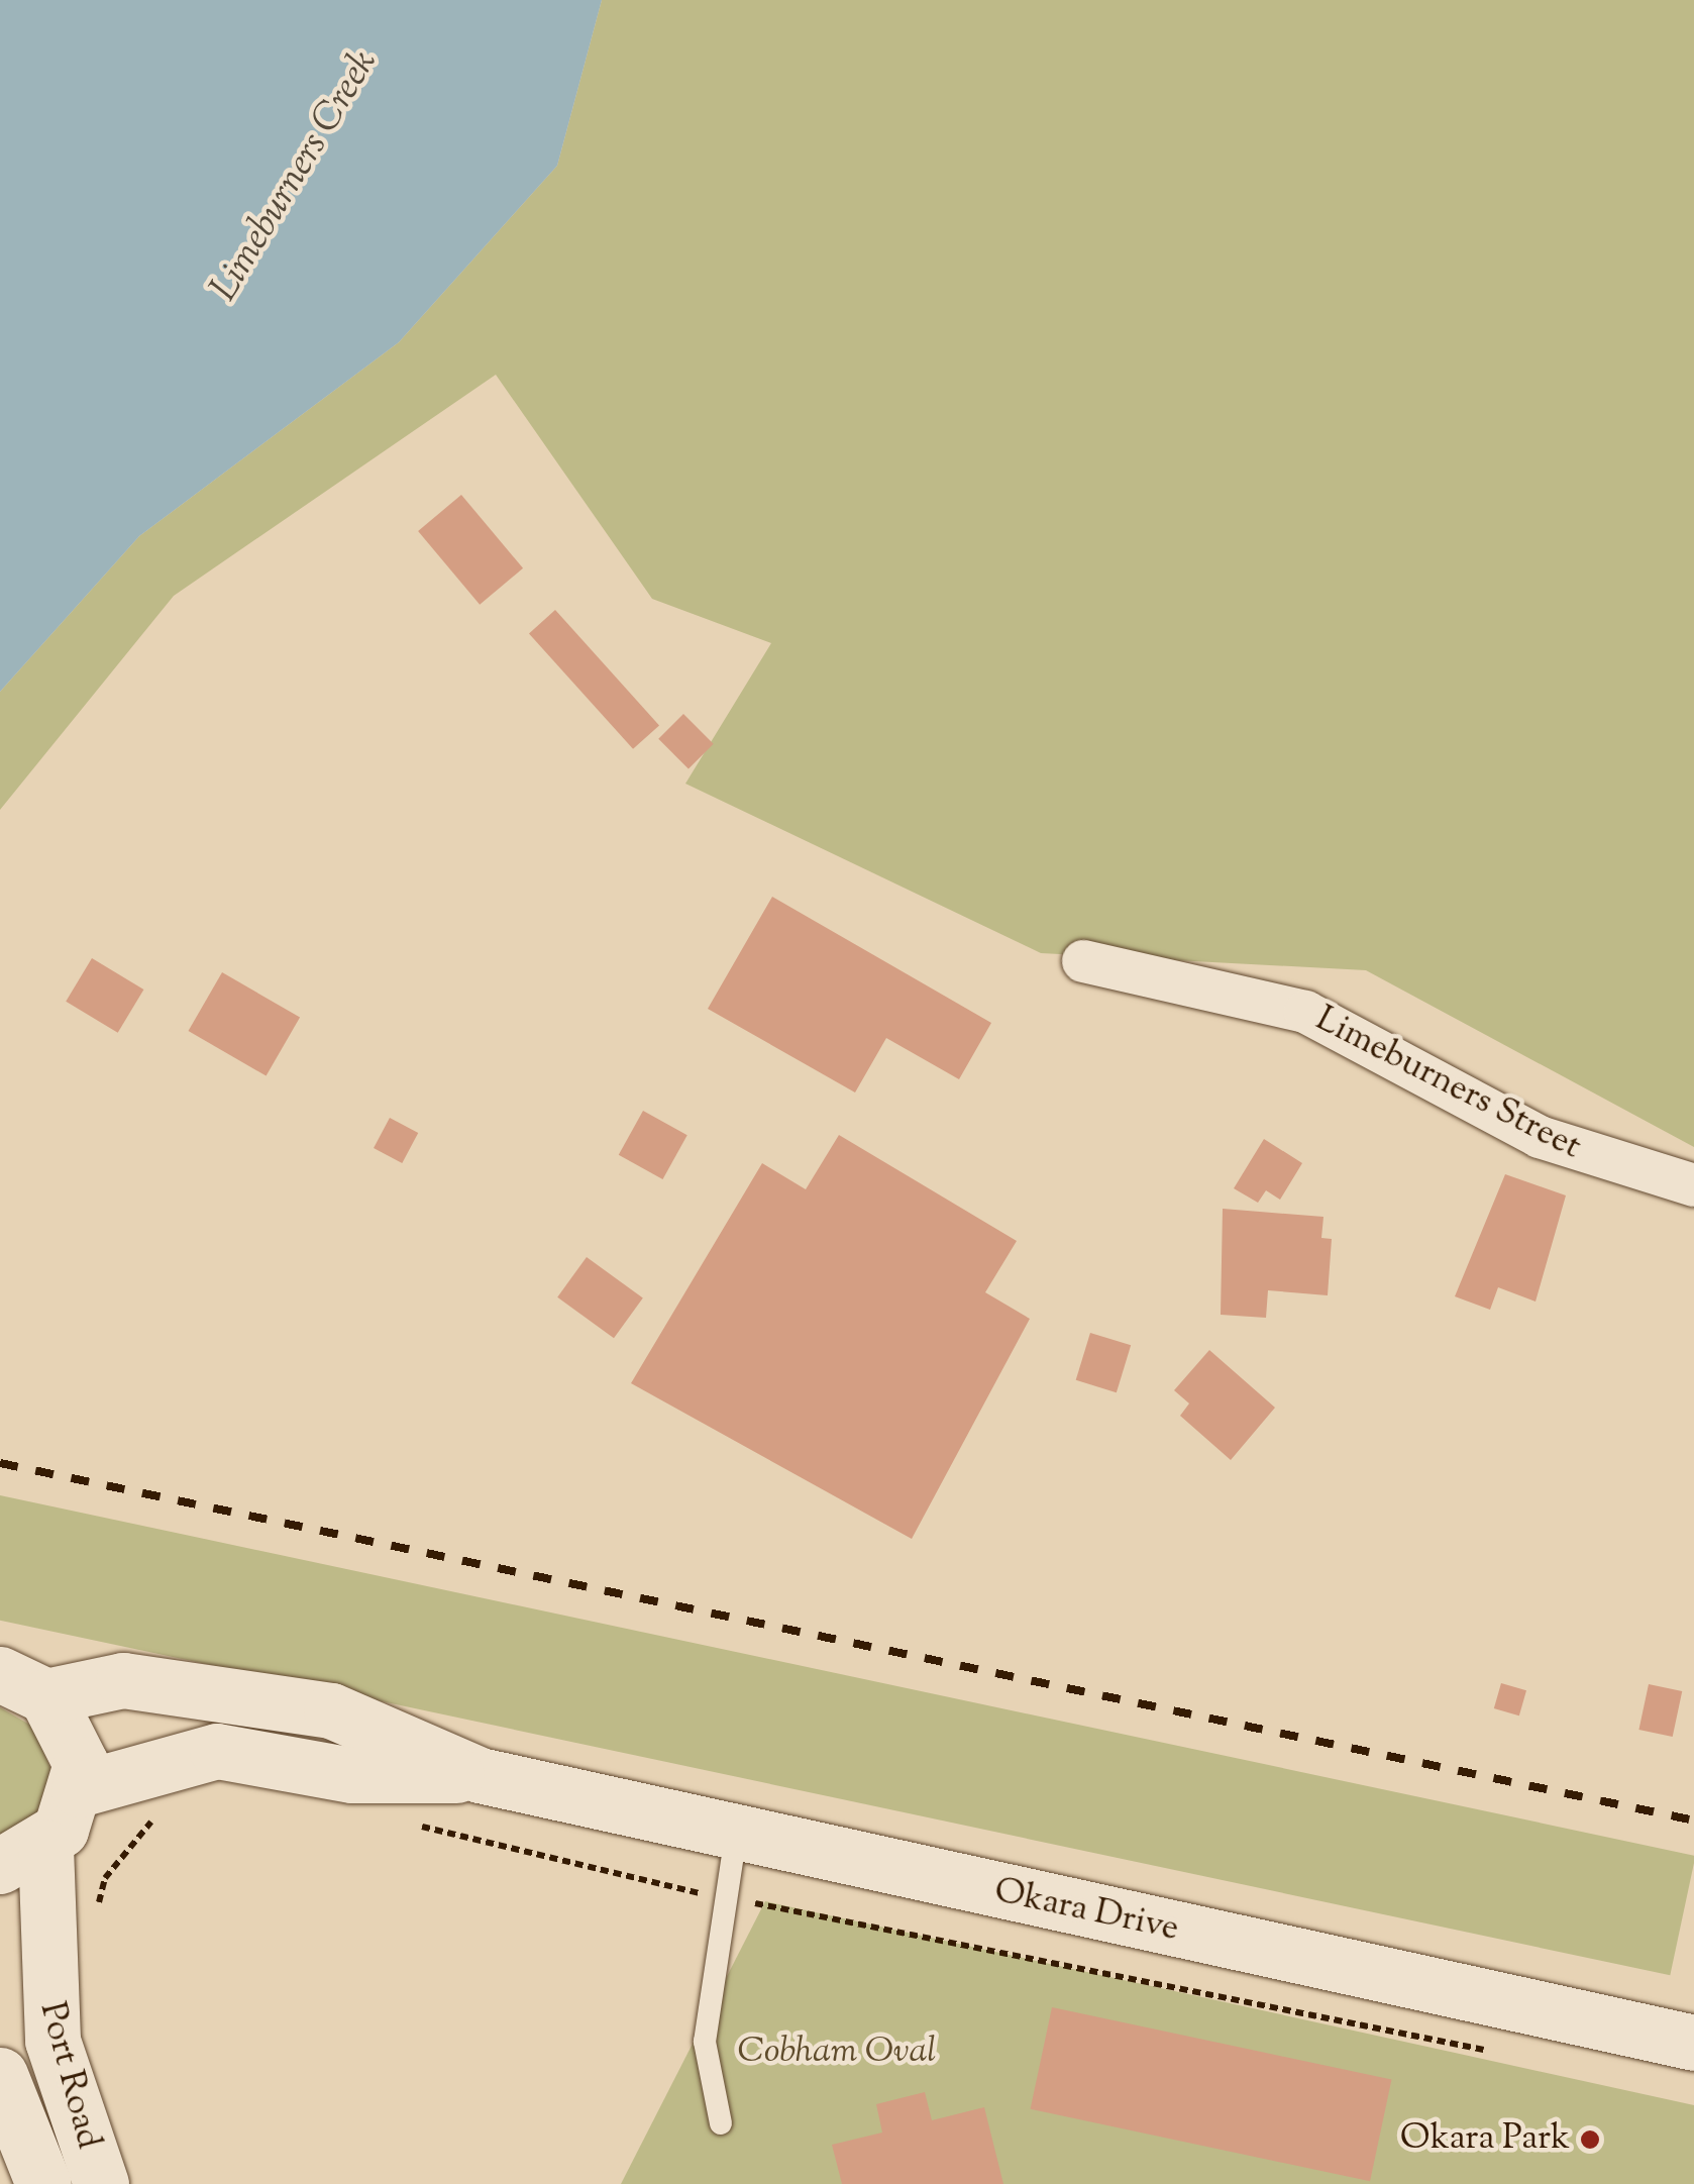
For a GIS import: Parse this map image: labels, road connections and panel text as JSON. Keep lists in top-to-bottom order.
{
  "streets": {
    "main road": ["Okara Drive", "Port Road"],
    "street": ["Limeburners Street"]
  },
  "water": ["Limeburners Creek"],
  "parks": ["Cobham Oval"],
  "places": ["Okara Park"]
}
